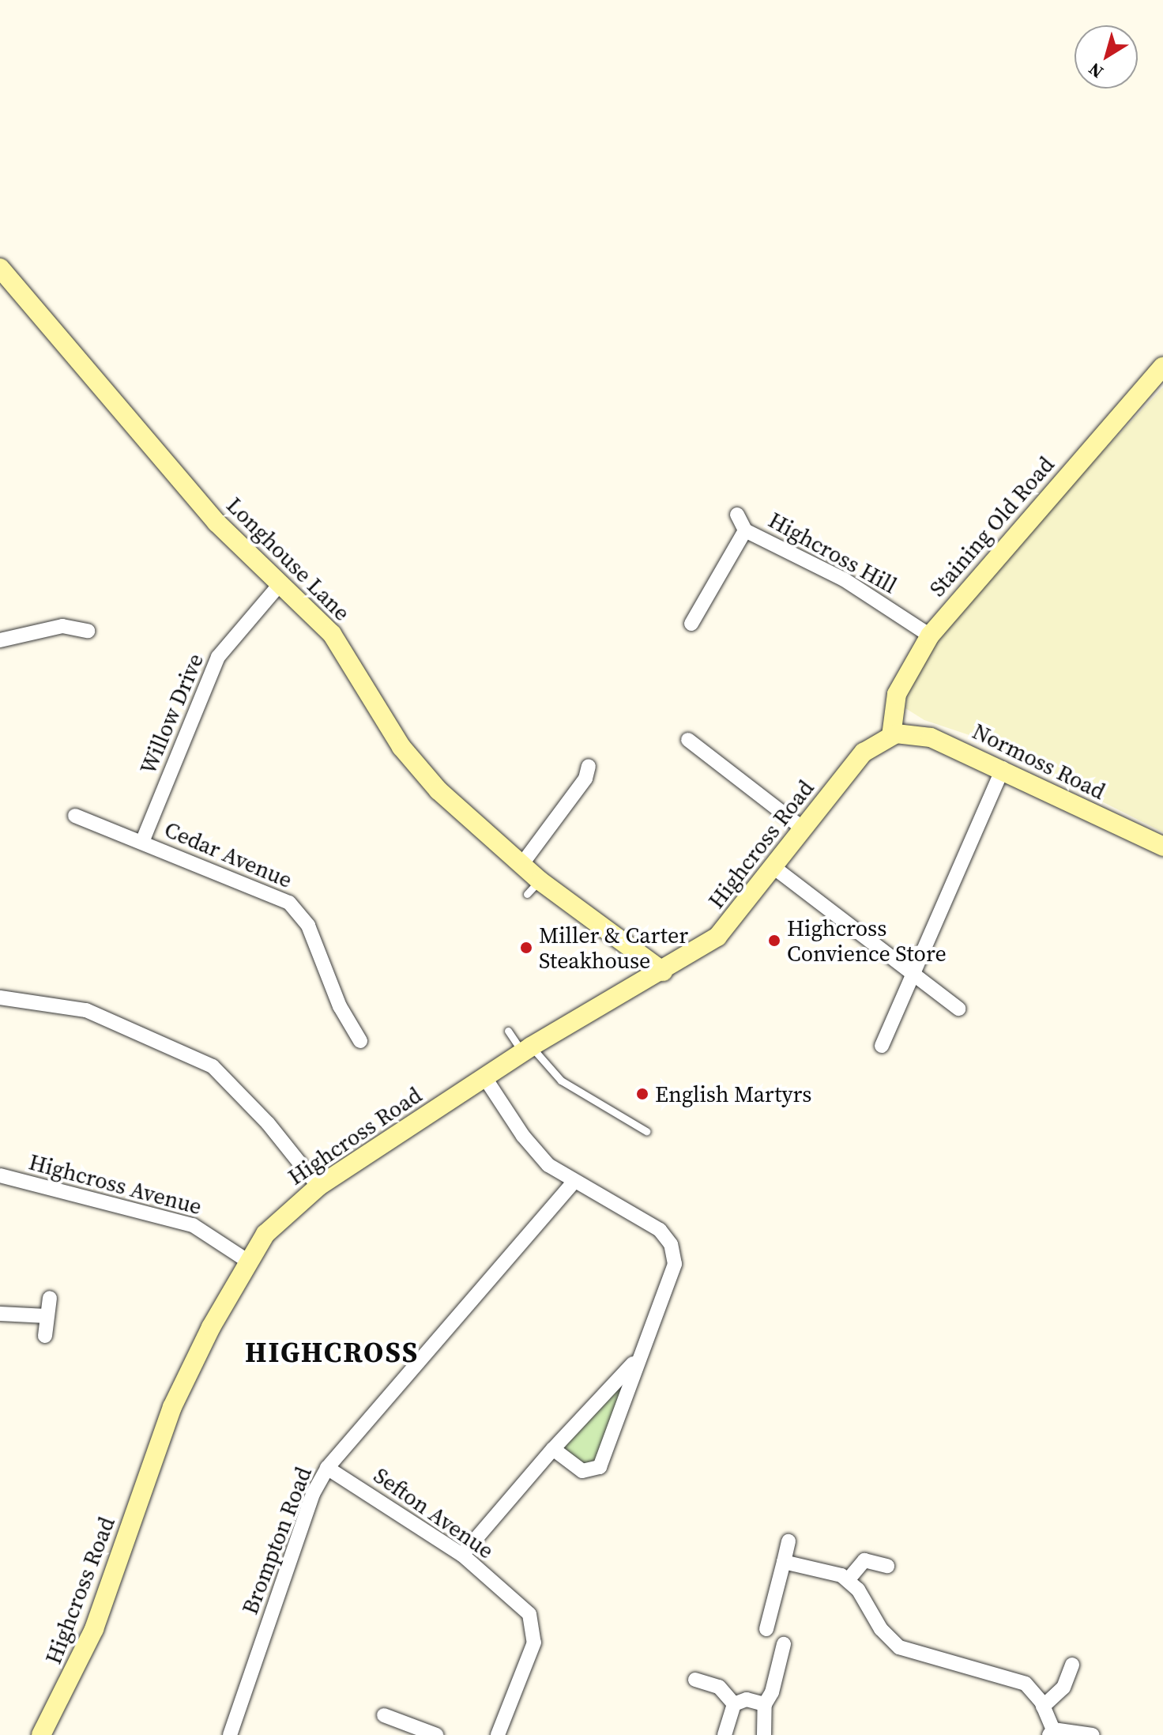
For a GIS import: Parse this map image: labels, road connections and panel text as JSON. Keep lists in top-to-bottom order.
{
  "streets": {
    "main road": [
      "Staining Old Road",
      "Longhouse Lane",
      "Normoss Road",
      "Highcross Road"
    ],
    "street": [
      "Highcross Hill",
      "Willow Drive",
      "Cedar Avenue",
      "Highcross Avenue",
      "Sefton Avenue",
      "Brompton Road"
    ]
  },
  "crossings": [
    ["Staining Old Road", "Highcross Hill"],
    ["Staining Old Road", "Normoss Road"],
    ["Staining Old Road", "Highcross Road"],
    ["Longhouse Lane", "Willow Drive"],
    ["Longhouse Lane", "Highcross Road"],
    ["Willow Drive", "Cedar Avenue"],
    ["Normoss Road", "Highcross Road"],
    ["Highcross Road", "Highcross Avenue"],
    ["Sefton Avenue", "Brompton Road"]
  ],
  "districts": ["HIGHCROSS"],
  "places": ["Highcross Convience Store", "Miller & Carter Steakhouse", "English Martyrs"],
  "north": "bottom left"
}
